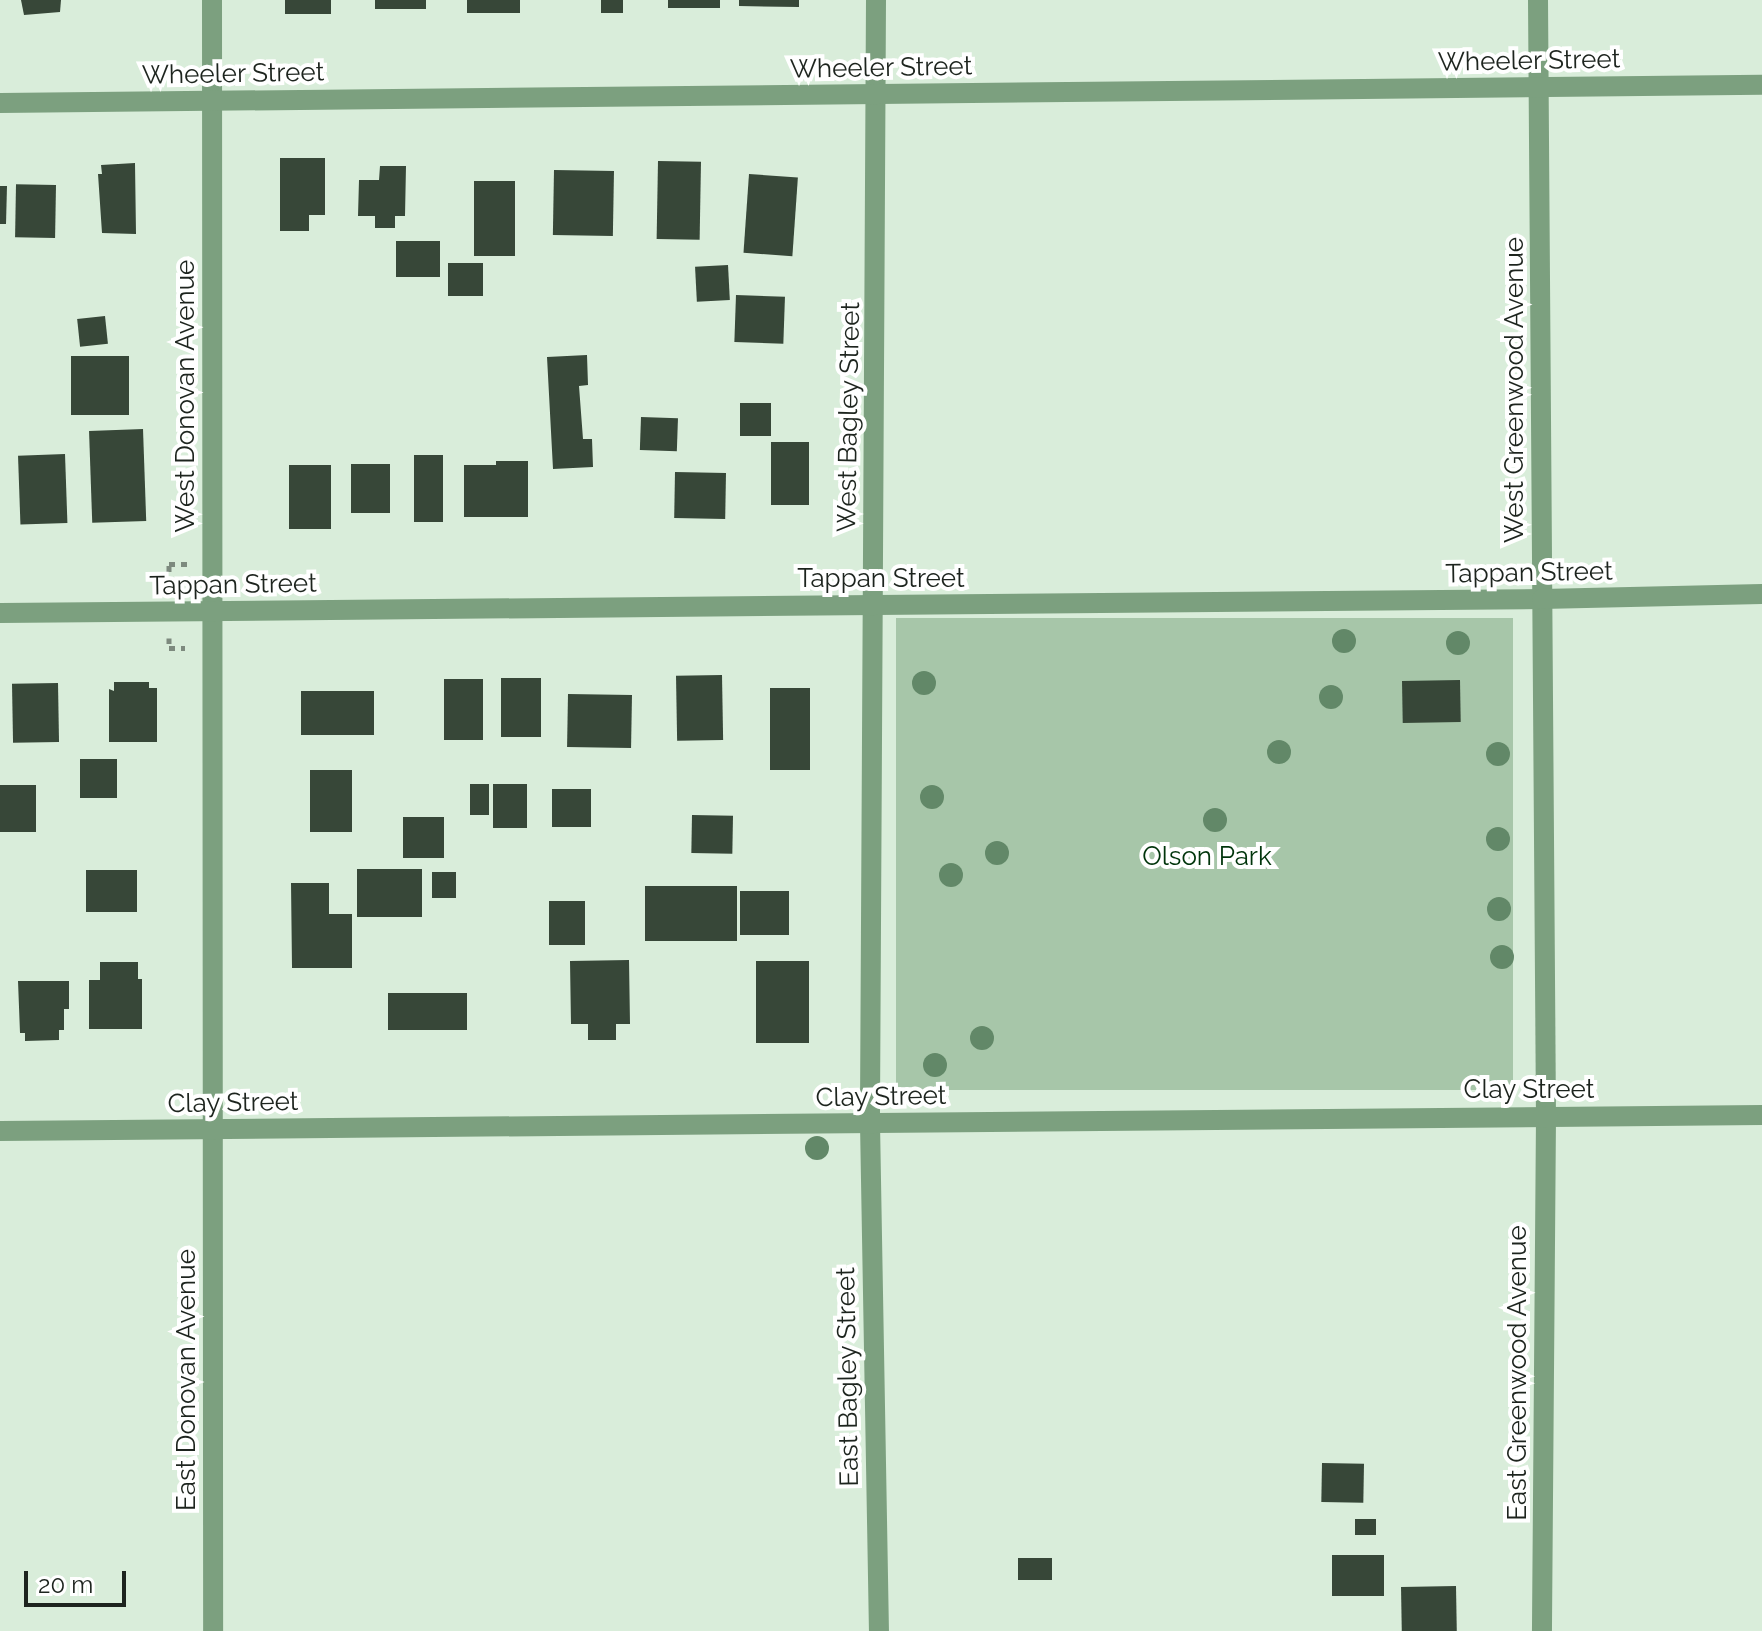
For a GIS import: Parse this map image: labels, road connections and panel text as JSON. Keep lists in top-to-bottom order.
{
  "streets": {
    "street": [
      "Wheeler Street",
      "West Greenwood Avenue",
      "West Donovan Avenue",
      "West Bagley Street",
      "Tappan Street",
      "Clay Street",
      "East Greenwood Avenue",
      "East Bagley Street",
      "East Donovan Avenue"
    ]
  },
  "crossings": [
    ["Wheeler Street", "West Greenwood Avenue"],
    ["Wheeler Street", "West Donovan Avenue"],
    ["Wheeler Street", "West Bagley Street"],
    ["West Greenwood Avenue", "Tappan Street"],
    ["West Greenwood Avenue", "Clay Street"],
    ["West Greenwood Avenue", "East Greenwood Avenue"],
    ["West Donovan Avenue", "Tappan Street"],
    ["West Donovan Avenue", "Clay Street"],
    ["West Donovan Avenue", "East Donovan Avenue"],
    ["West Bagley Street", "Tappan Street"],
    ["West Bagley Street", "Clay Street"],
    ["West Bagley Street", "East Bagley Street"],
    ["Clay Street", "East Greenwood Avenue"],
    ["Clay Street", "East Bagley Street"],
    ["Clay Street", "East Donovan Avenue"]
  ],
  "parks": ["Olson Park"],
  "scale_bar": "20 m"
}
